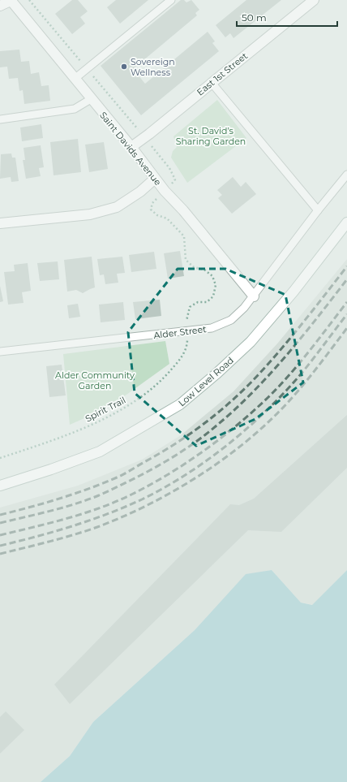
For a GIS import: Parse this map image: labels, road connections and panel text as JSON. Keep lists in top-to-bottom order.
{
  "streets": {
    "street": ["East 1st Street", "Saint Davids Avenue", "Low Level Road"],
    "lane": ["Alder Street"],
    "path": ["Spirit Trail"]
  },
  "crossings": [
    ["East 1st Street", "Saint Davids Avenue"],
    ["Saint Davids Avenue", "Alder Street"]
  ],
  "parks": ["St. David’s Sharing Garden", "Alder Community Garden"],
  "places": ["Sovereign Wellness"],
  "scale_bar": "50 m"
}
